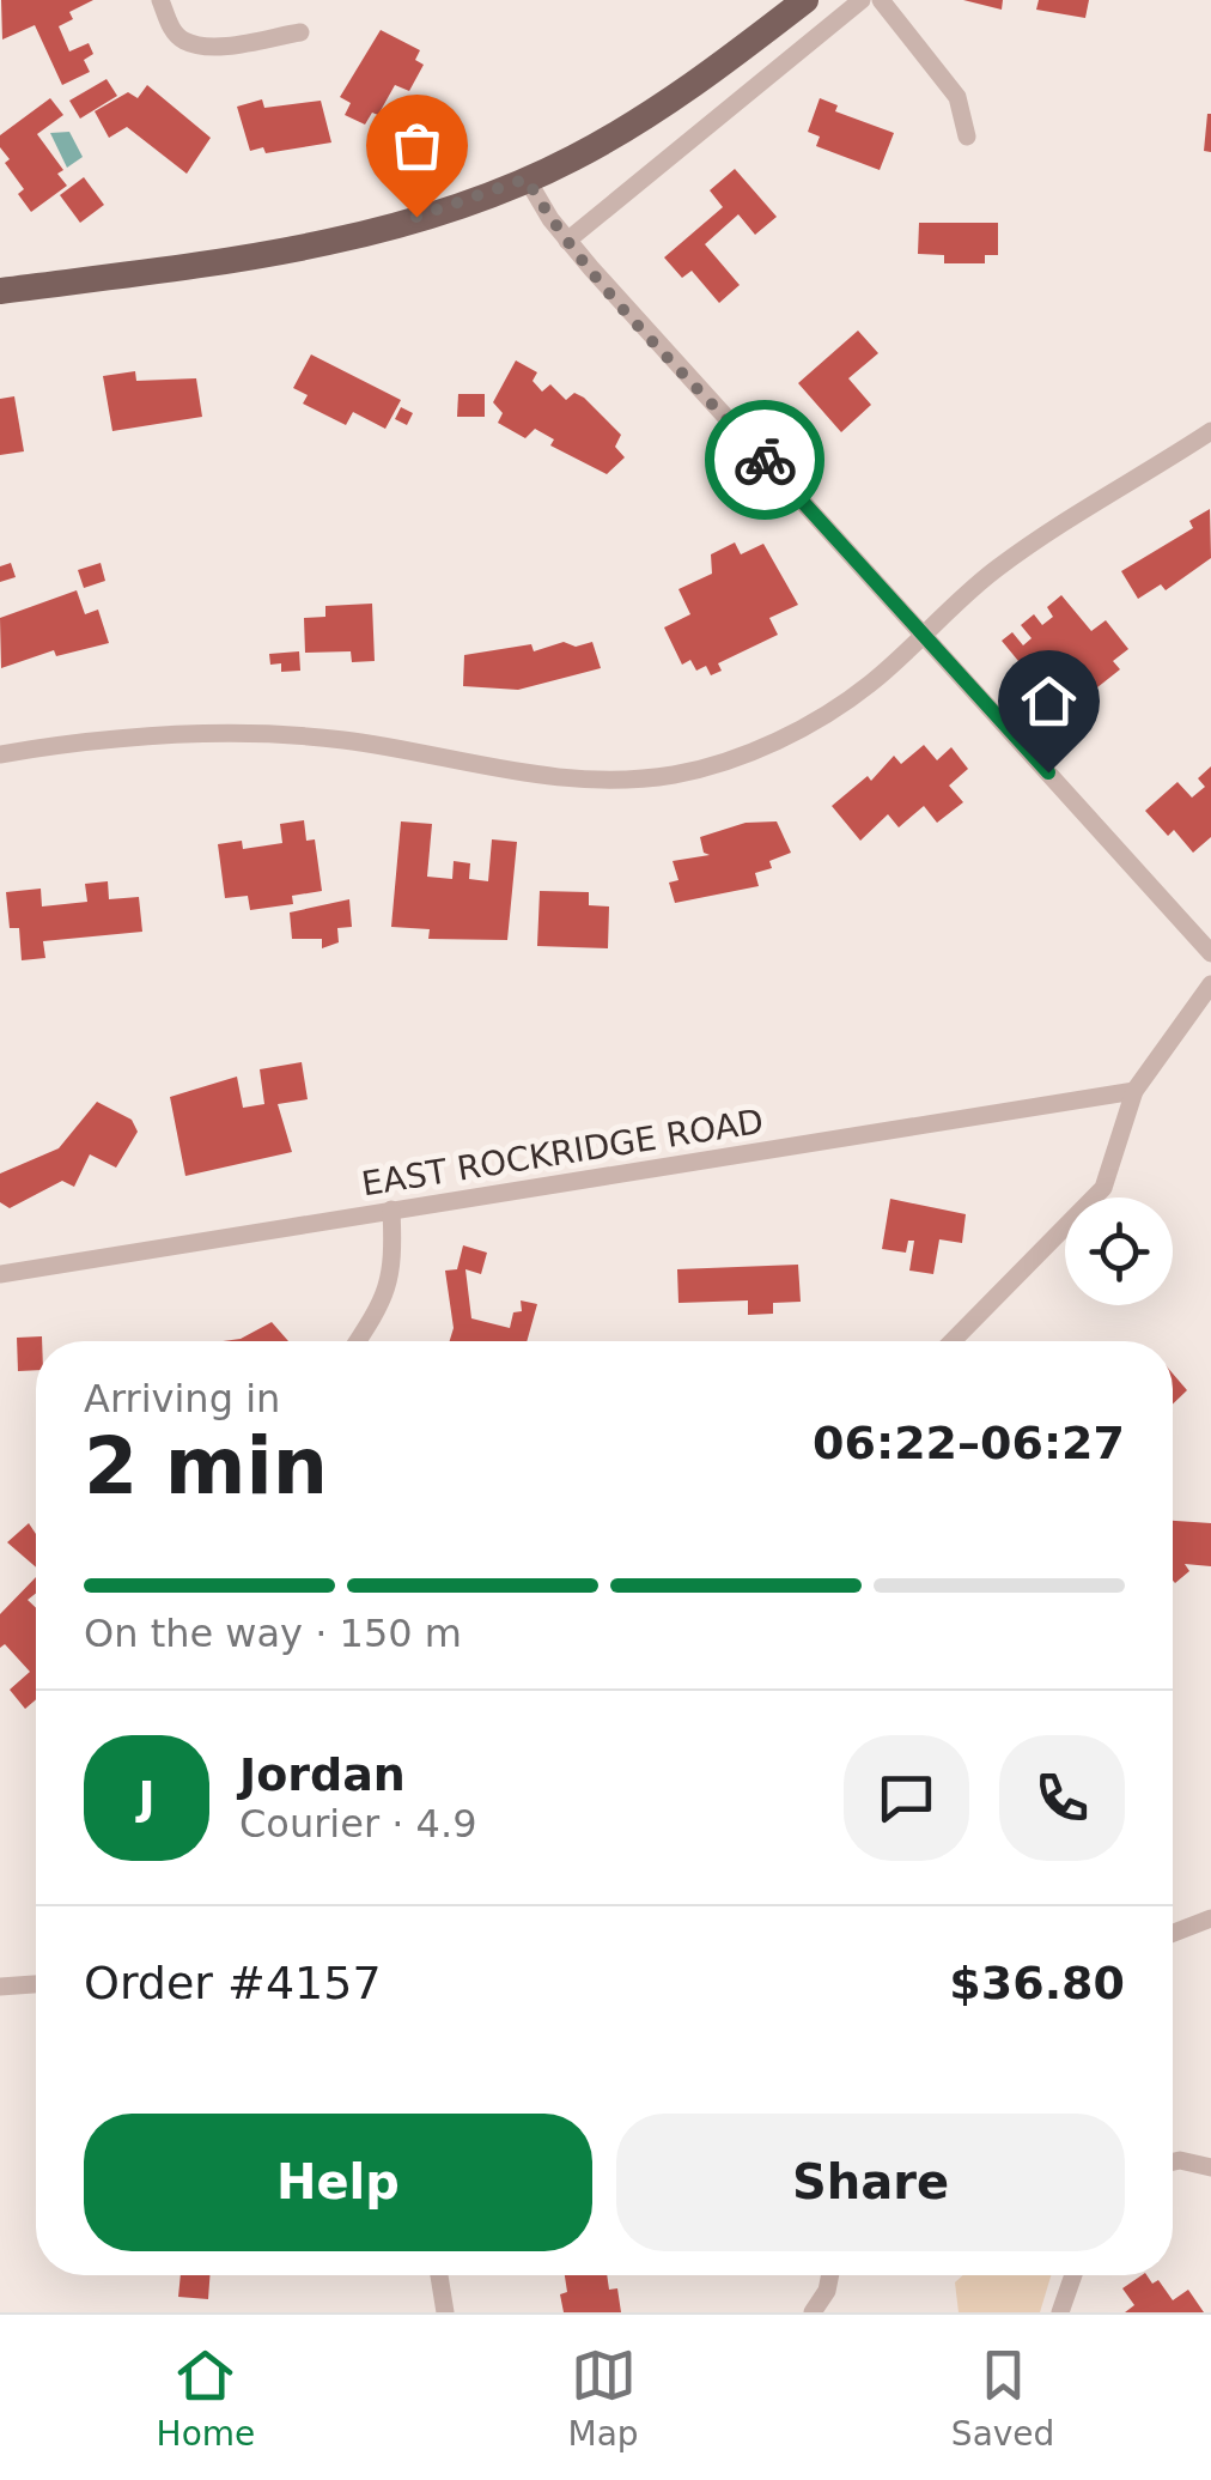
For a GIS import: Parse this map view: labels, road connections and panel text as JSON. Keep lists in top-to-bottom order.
{
  "streets": {
    "street": ["EAST ROCKRIDGE ROAD"]
  },
  "page": {
    "heading": ["2 min", "Arriving in", "06:22–06:27"],
    "panel": [
      "Jordan",
      "Courier · 4.9",
      "Order #4157",
      "$36.80"
    ],
    "bar": "On the way · 150 m",
    "round": "J",
    "buttons": ["Help", "Share"],
    "tabs": ["Home", "Map", "Saved"]
  }
}
